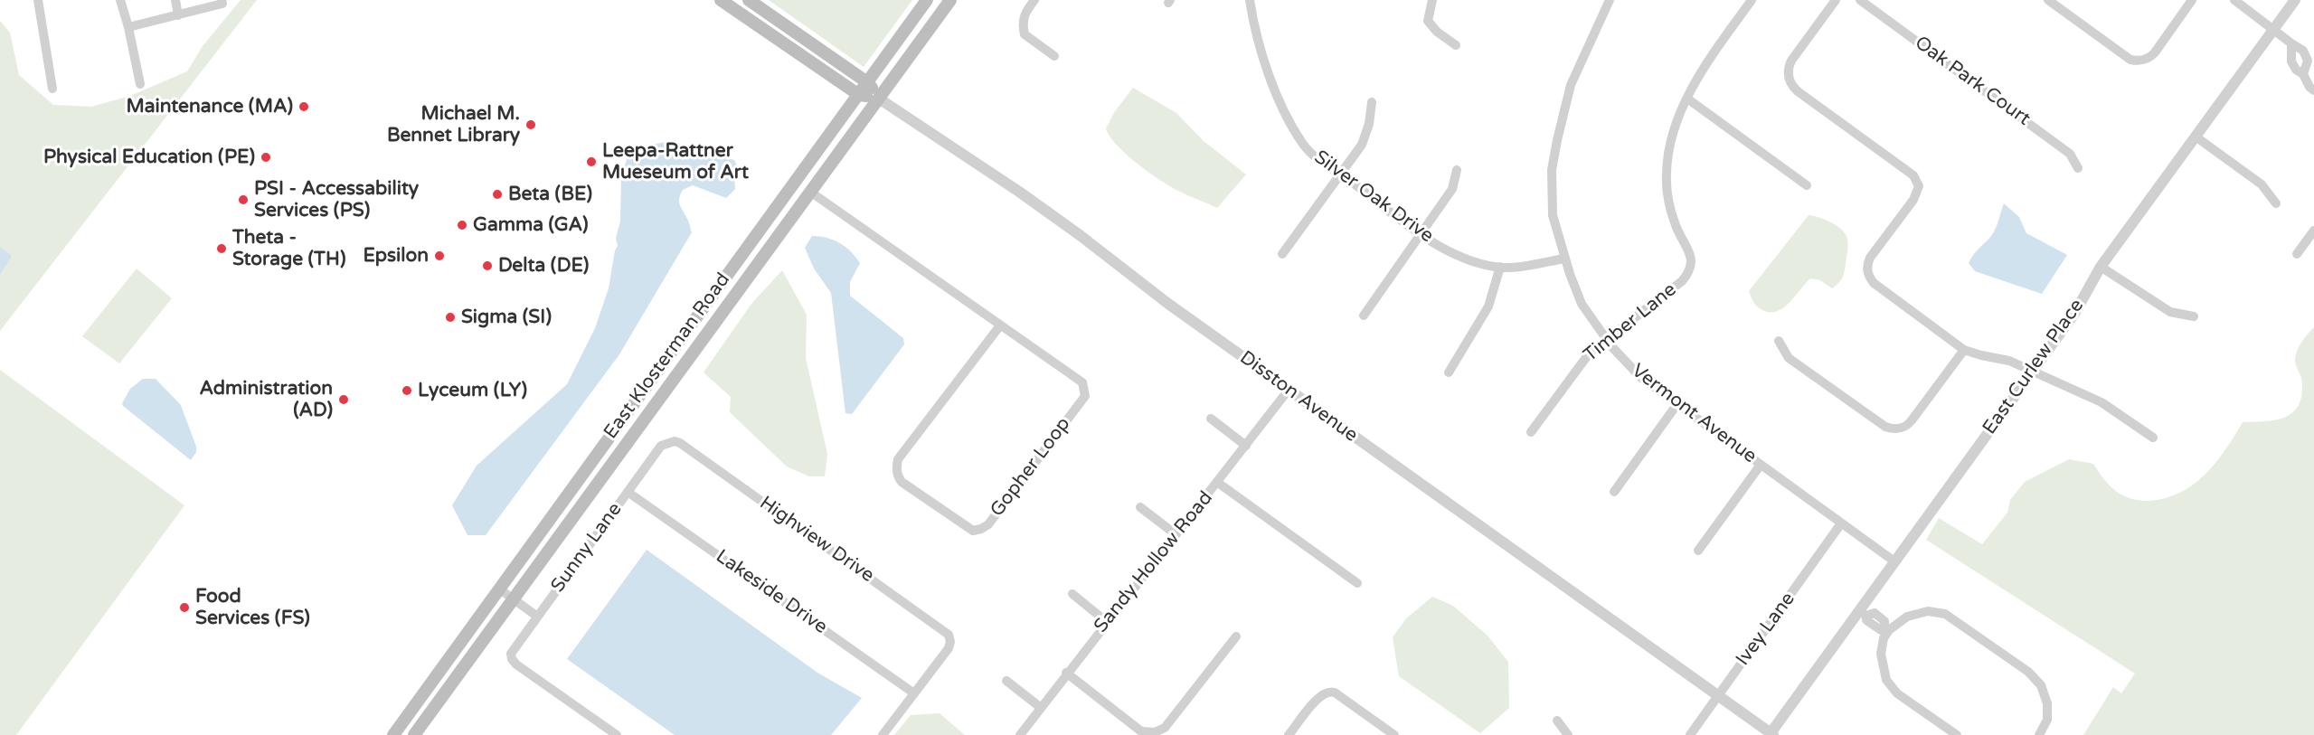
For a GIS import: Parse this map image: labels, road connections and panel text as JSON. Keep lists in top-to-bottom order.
{
  "streets": {
    "main road": ["East Klosterman Road"],
    "street": [
      "Oak Park Court",
      "Silver Oak Drive",
      "Timber Lane",
      "East Curlew Place",
      "Disston Avenue",
      "Vermont Avenue",
      "Gopher Loop",
      "Highview Drive",
      "Sunny Lane",
      "Sandy Hollow Road",
      "Lakeside Drive",
      "Ivey Lane"
    ]
  },
  "crossings": [
    ["Silver Oak Drive", "Vermont Avenue"],
    ["Timber Lane", "Vermont Avenue"],
    ["East Klosterman Road", "Disston Avenue"],
    ["East Klosterman Road", "Gopher Loop"],
    ["East Curlew Place", "Disston Avenue"],
    ["East Curlew Place", "Vermont Avenue"],
    ["Disston Avenue", "Sandy Hollow Road"],
    ["Disston Avenue", "Ivey Lane"],
    ["Vermont Avenue", "Ivey Lane"],
    ["Highview Drive", "Sunny Lane"],
    ["Highview Drive", "Lakeside Drive"],
    ["Sunny Lane", "Lakeside Drive"]
  ],
  "places": [
    "Maintenance (MA)",
    "Michael M. Bennet Library",
    "Physical Education (PE)",
    "Leepa-Rattner Mueseum of Art",
    "Beta (BE)",
    "PSI - Accessability Services (PS)",
    "Gamma (GA)",
    "Theta - Storage (TH)",
    "Epsilon",
    "Delta (DE)",
    "Sigma (SI)",
    "Lyceum (LY)",
    "Administration (AD)",
    "Food Services (FS)"
  ]
}
